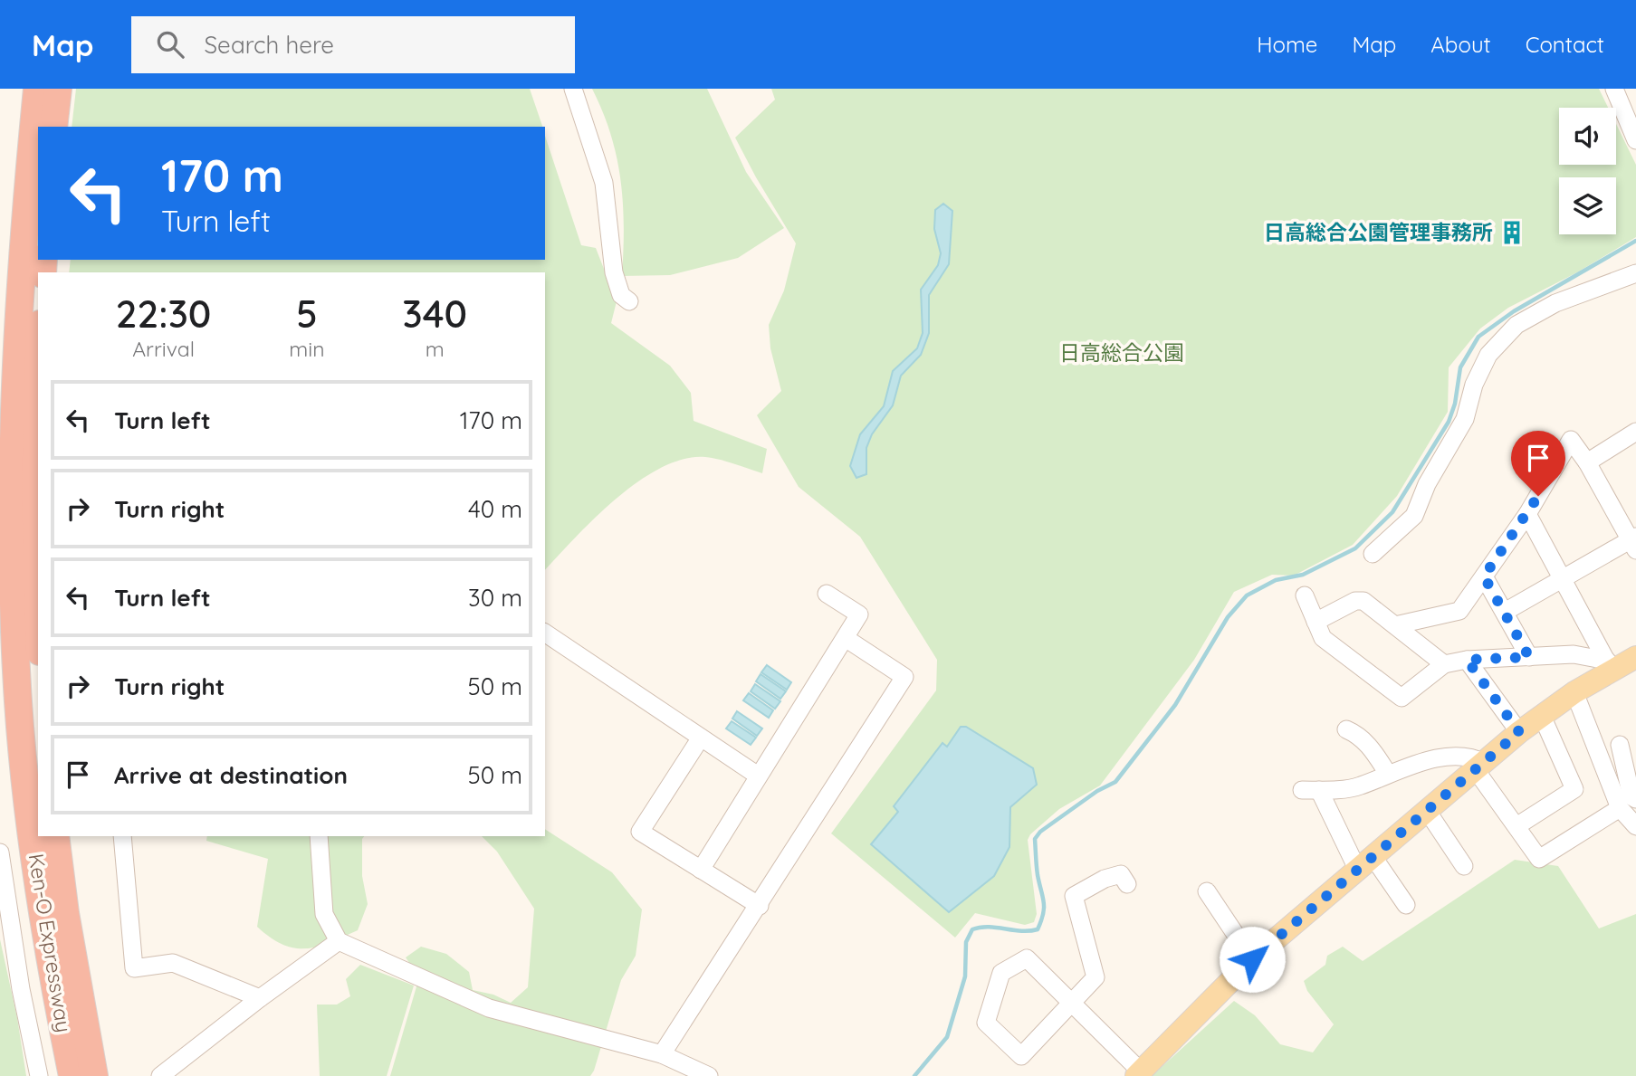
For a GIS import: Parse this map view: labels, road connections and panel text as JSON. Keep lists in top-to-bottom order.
{
  "streets": {
    "highway": ["Ken-O Expressway"]
  },
  "parks": ["日高総合公園"],
  "places": {
    "building": ["日高総合公園管理事務所"]
  },
  "page": {
    "header": "Map",
    "search": "Search here",
    "nav": [
      "Home",
      "Map",
      "About",
      "Contact"
    ],
    "turn": ["170 m", "Turn left"],
    "eta": [
      "22:30",
      "Arrival",
      "5",
      "min",
      "340",
      "m"
    ],
    "list": [
      {
        "name": "Turn left",
        "value": "170 m"
      },
      {
        "name": "Turn right",
        "value": "40 m"
      },
      {
        "name": "Turn left",
        "value": "30 m"
      },
      {
        "name": "Turn right",
        "value": "50 m"
      },
      {
        "name": "Arrive at destination",
        "value": "50 m"
      }
    ]
  }
}
